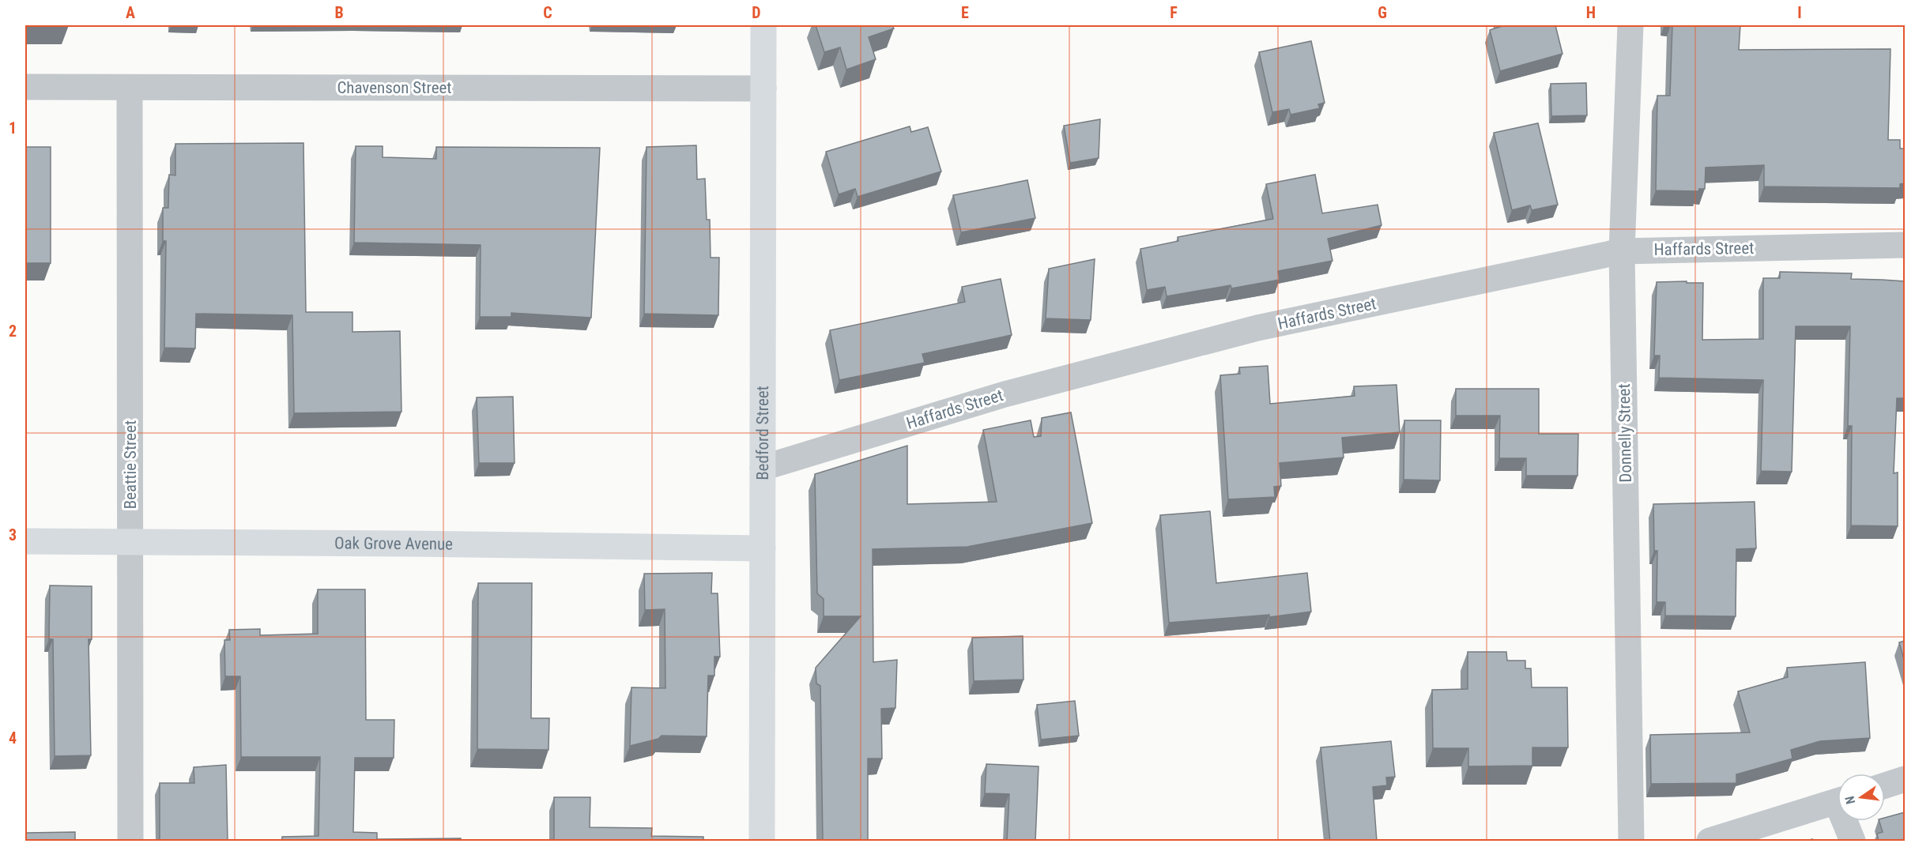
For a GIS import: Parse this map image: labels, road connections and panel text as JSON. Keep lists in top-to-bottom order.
{
  "streets": {
    "main road": ["Bedford Street", "Oak Grove Avenue"],
    "street": [
      "Chavenson Street",
      "Haffards Street",
      "Donnelly Street",
      "Beattie Street"
    ]
  },
  "crossings": [
    ["Chavenson Street", "Bedford Street"],
    ["Chavenson Street", "Beattie Street"],
    ["Haffards Street", "Bedford Street"],
    ["Haffards Street", "Donnelly Street"],
    ["Bedford Street", "Oak Grove Avenue"],
    ["Beattie Street", "Oak Grove Avenue"]
  ],
  "north": "left",
  "grid": {
    "columns": [
      "A",
      "B",
      "C",
      "D",
      "E",
      "F",
      "G",
      "H",
      "I"
    ],
    "rows": [
      "1",
      "2",
      "3",
      "4"
    ]
  }
}
